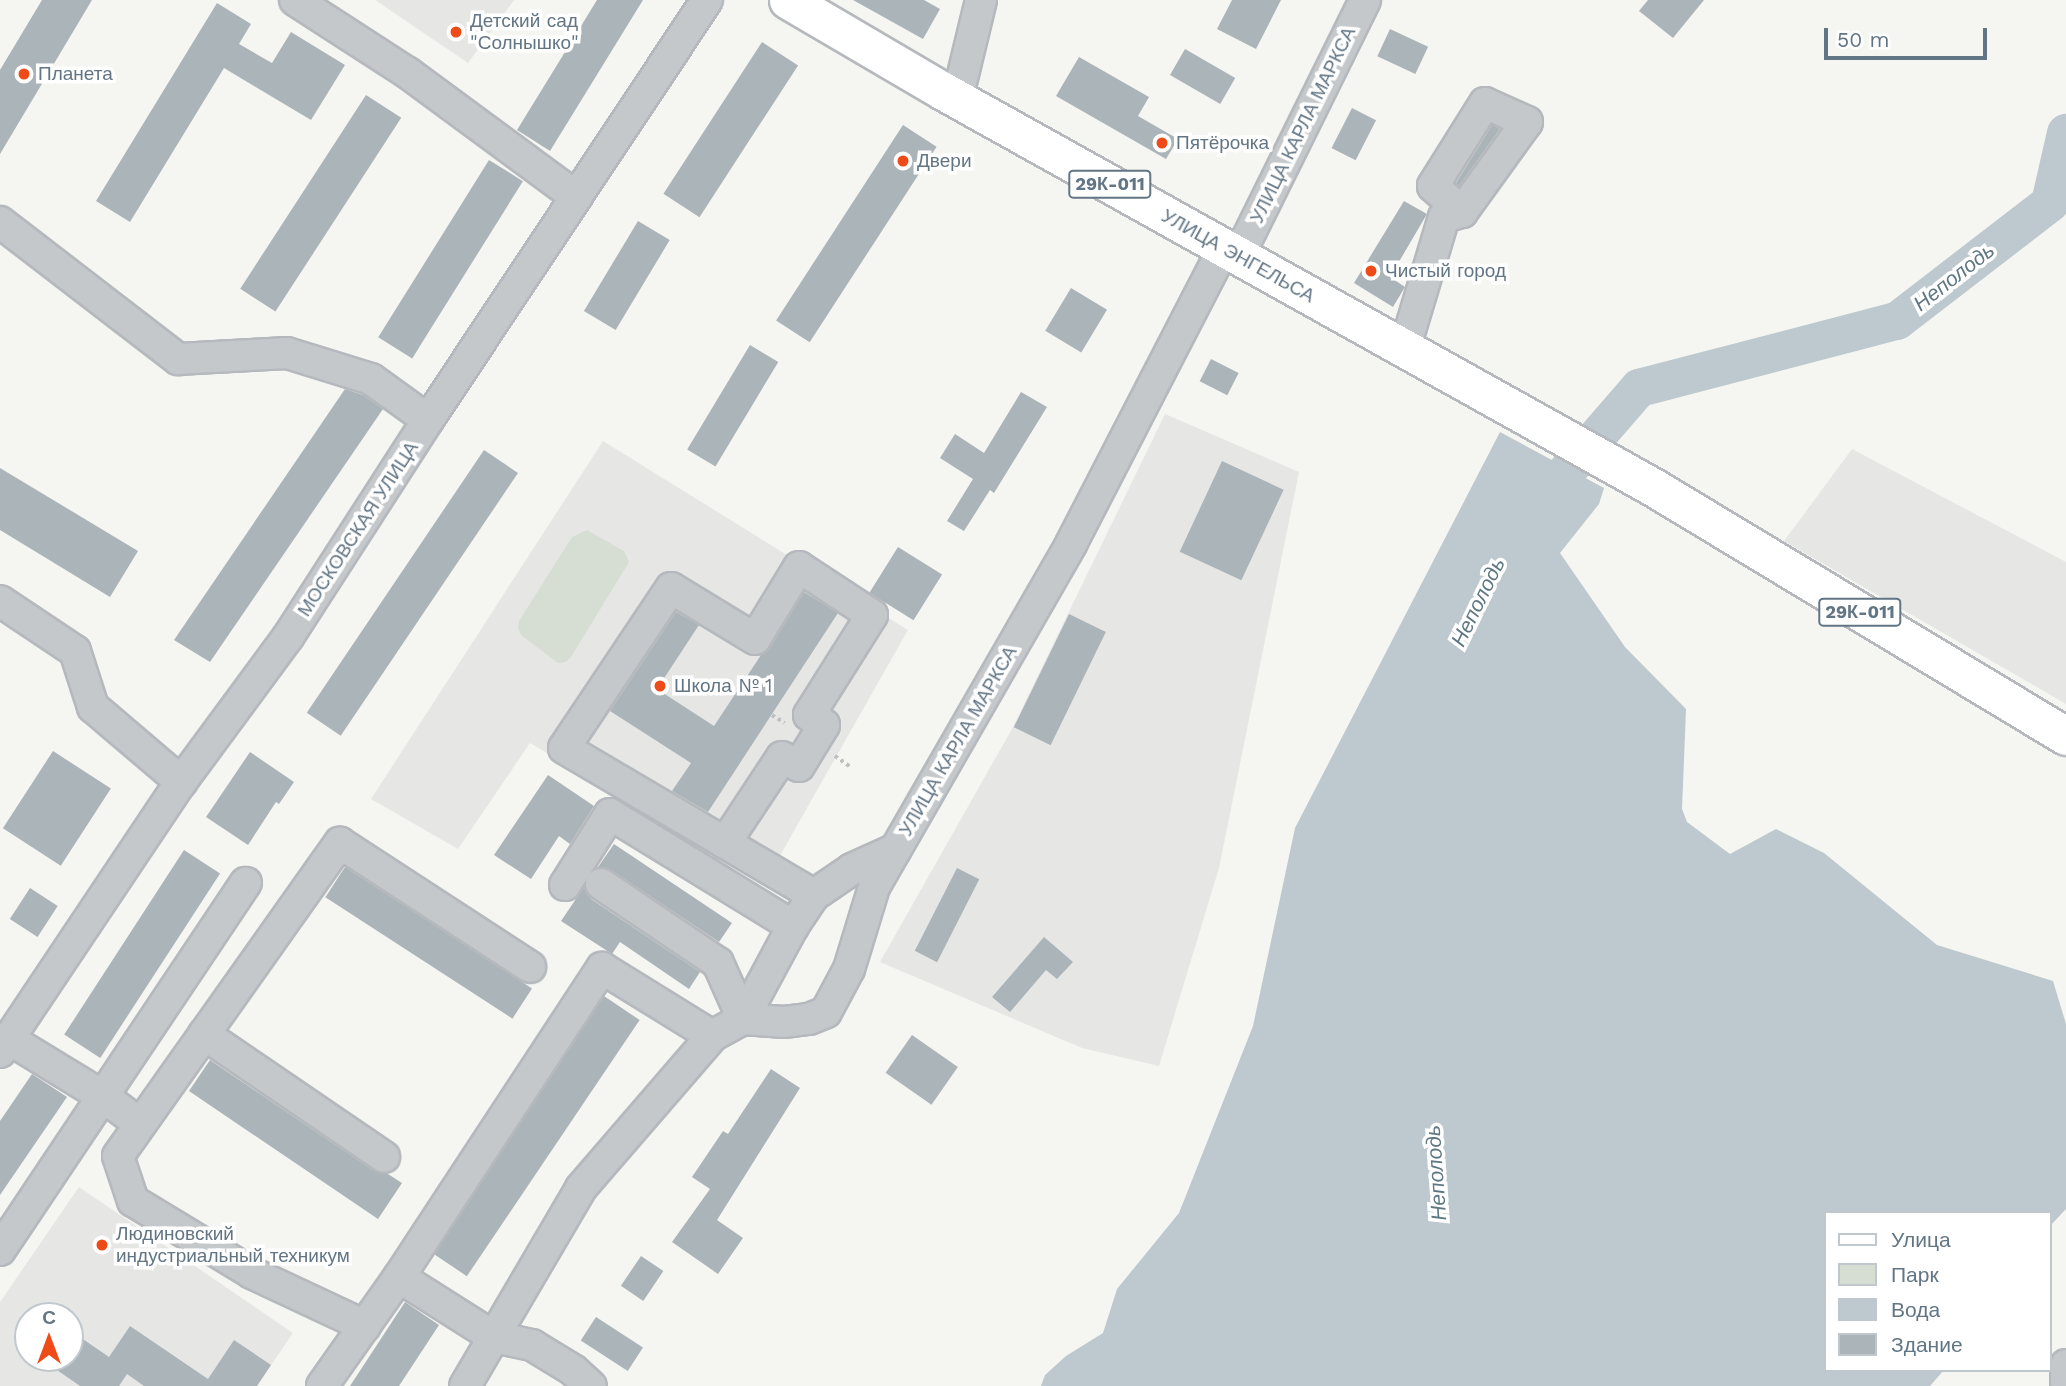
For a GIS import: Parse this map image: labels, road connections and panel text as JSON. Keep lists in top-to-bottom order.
{
  "streets": {
    "main road": ["29К-011", "УЛИЦА ЭНГЕЛЬСА"],
    "street": ["УЛИЦА КАРЛА МАРКСА", "МОСКОВСКАЯ УЛИЦА"]
  },
  "crossings": [
    ["УЛИЦА КАРЛА МАРКСА", "УЛИЦА ЭНГЕЛЬСА"]
  ],
  "water": ["Неполодь"],
  "places": [
    "Детский сад \"Солнышко\"",
    "Планета",
    "Пятёрочка",
    "Двери",
    "Чистый город",
    "Школа № 1",
    "Людиновский индустриальный техникум"
  ],
  "legend": [
    "Улица",
    "Парк",
    "Вода",
    "Здание"
  ],
  "scale_bar": "50 m",
  "north": "top"
}
